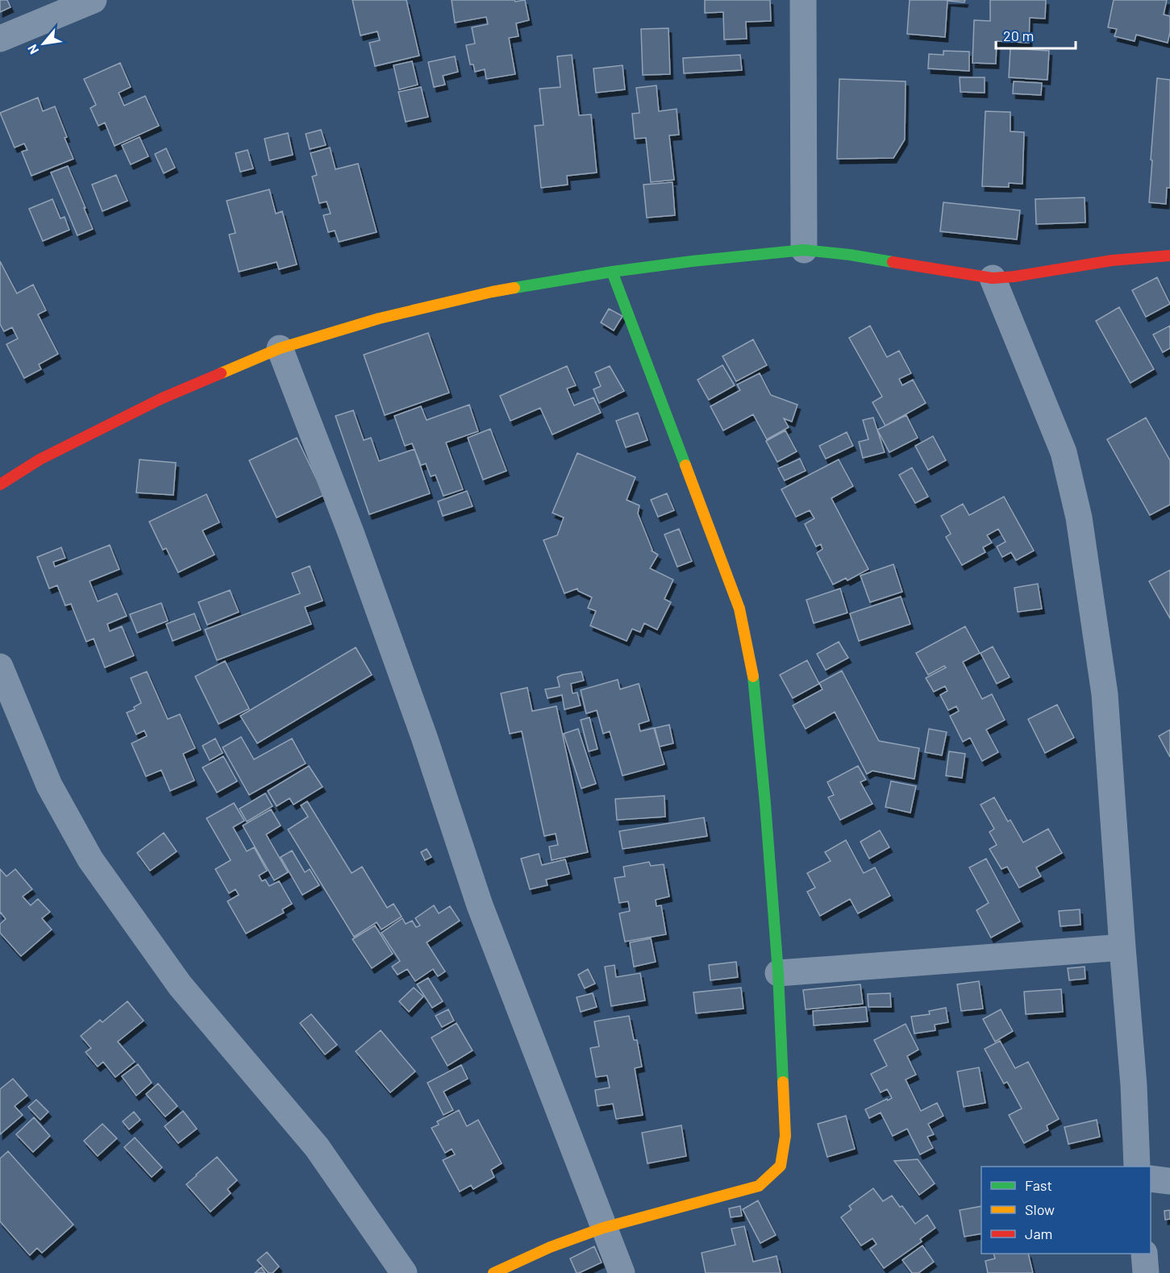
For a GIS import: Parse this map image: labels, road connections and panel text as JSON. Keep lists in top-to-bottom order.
{
  "legend": ["Fast", "Slow", "Jam"],
  "scale_bar": "20 m",
  "north": "bottom left"
}
